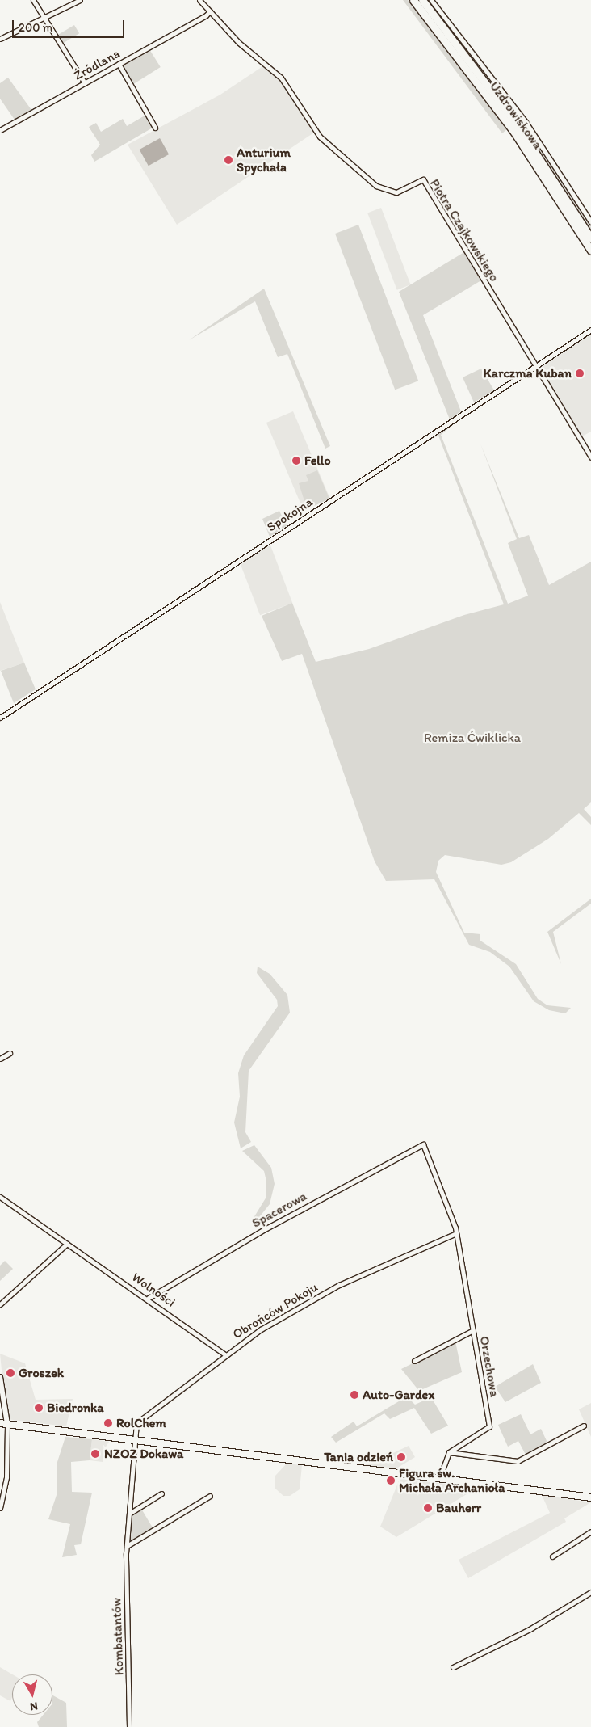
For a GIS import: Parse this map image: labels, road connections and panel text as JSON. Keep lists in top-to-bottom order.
{
  "streets": {
    "main road": ["Uzdrowiskowa"],
    "street": [
      "Źródlana",
      "Piotra Czajkowskiego",
      "Spokojna",
      "Spacerowa",
      "Wolności",
      "Obrońców Pokoju",
      "Orzechowa",
      "Kombatantów"
    ]
  },
  "crossings": [
    ["Źródlana", "Piotra Czajkowskiego"],
    ["Piotra Czajkowskiego", "Spokojna"],
    ["Spacerowa", "Wolności"],
    ["Spacerowa", "Orzechowa"],
    ["Wolności", "Obrońców Pokoju"],
    ["Obrońców Pokoju", "Orzechowa"],
    ["Obrońców Pokoju", "Kombatantów"]
  ],
  "parks": ["Remiza Ćwiklicka"],
  "places": [
    "Anturium Spychała",
    "Karczma Kuban",
    "Fello",
    "Groszek",
    "Auto-Gardex",
    "Biedronka",
    "RolChem",
    "NZOZ Dokawa",
    "Tania odzień",
    "Figura św. Michała Archanioła",
    "Bauherr"
  ],
  "scale_bar": "200 m",
  "north": "bottom"
}
